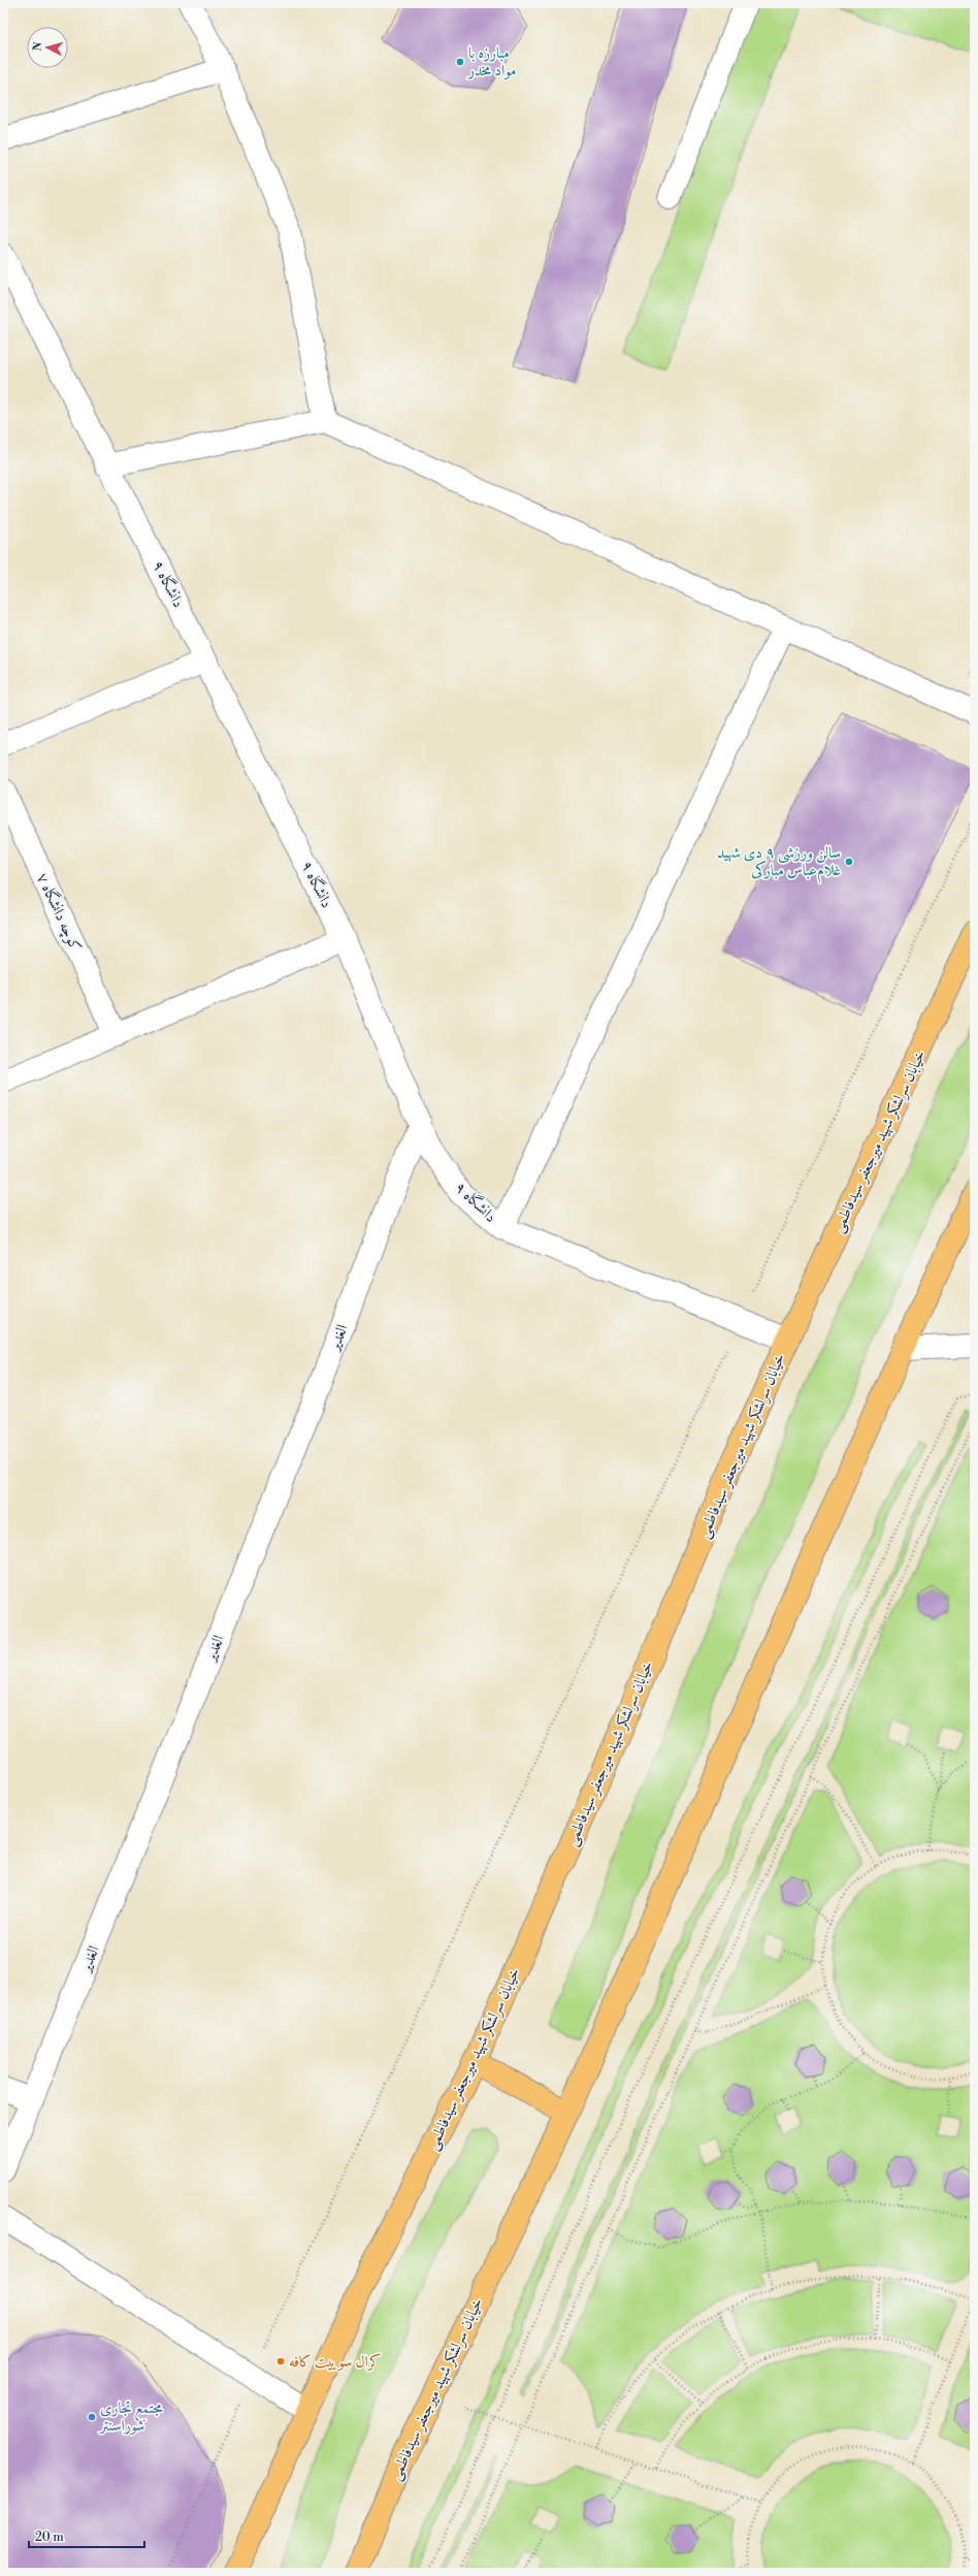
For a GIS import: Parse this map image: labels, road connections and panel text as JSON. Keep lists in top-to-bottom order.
{
  "streets": {
    "main road": ["خیابان سرلشکر شهید میرجعفر سیدفاطمی"],
    "street": ["دانشگاه ۹", "کوچه دانشگاه ۷", "الغدیر"]
  },
  "crossings": [
    ["دانشگاه ۹", "خیابان سرلشکر شهید میرجعفر سیدفاطمی"],
    ["دانشگاه ۹", "الغدیر"]
  ],
  "places": [
    "مبارزه با مواد مخدر",
    "سالن ورزشی ۹ دی شهید غلام‌عباس مبارکی",
    "کرال سوییت کافه",
    "مجتمع تجاری شوراسنتر"
  ],
  "scale_bar": "20 m",
  "north": "left"
}
